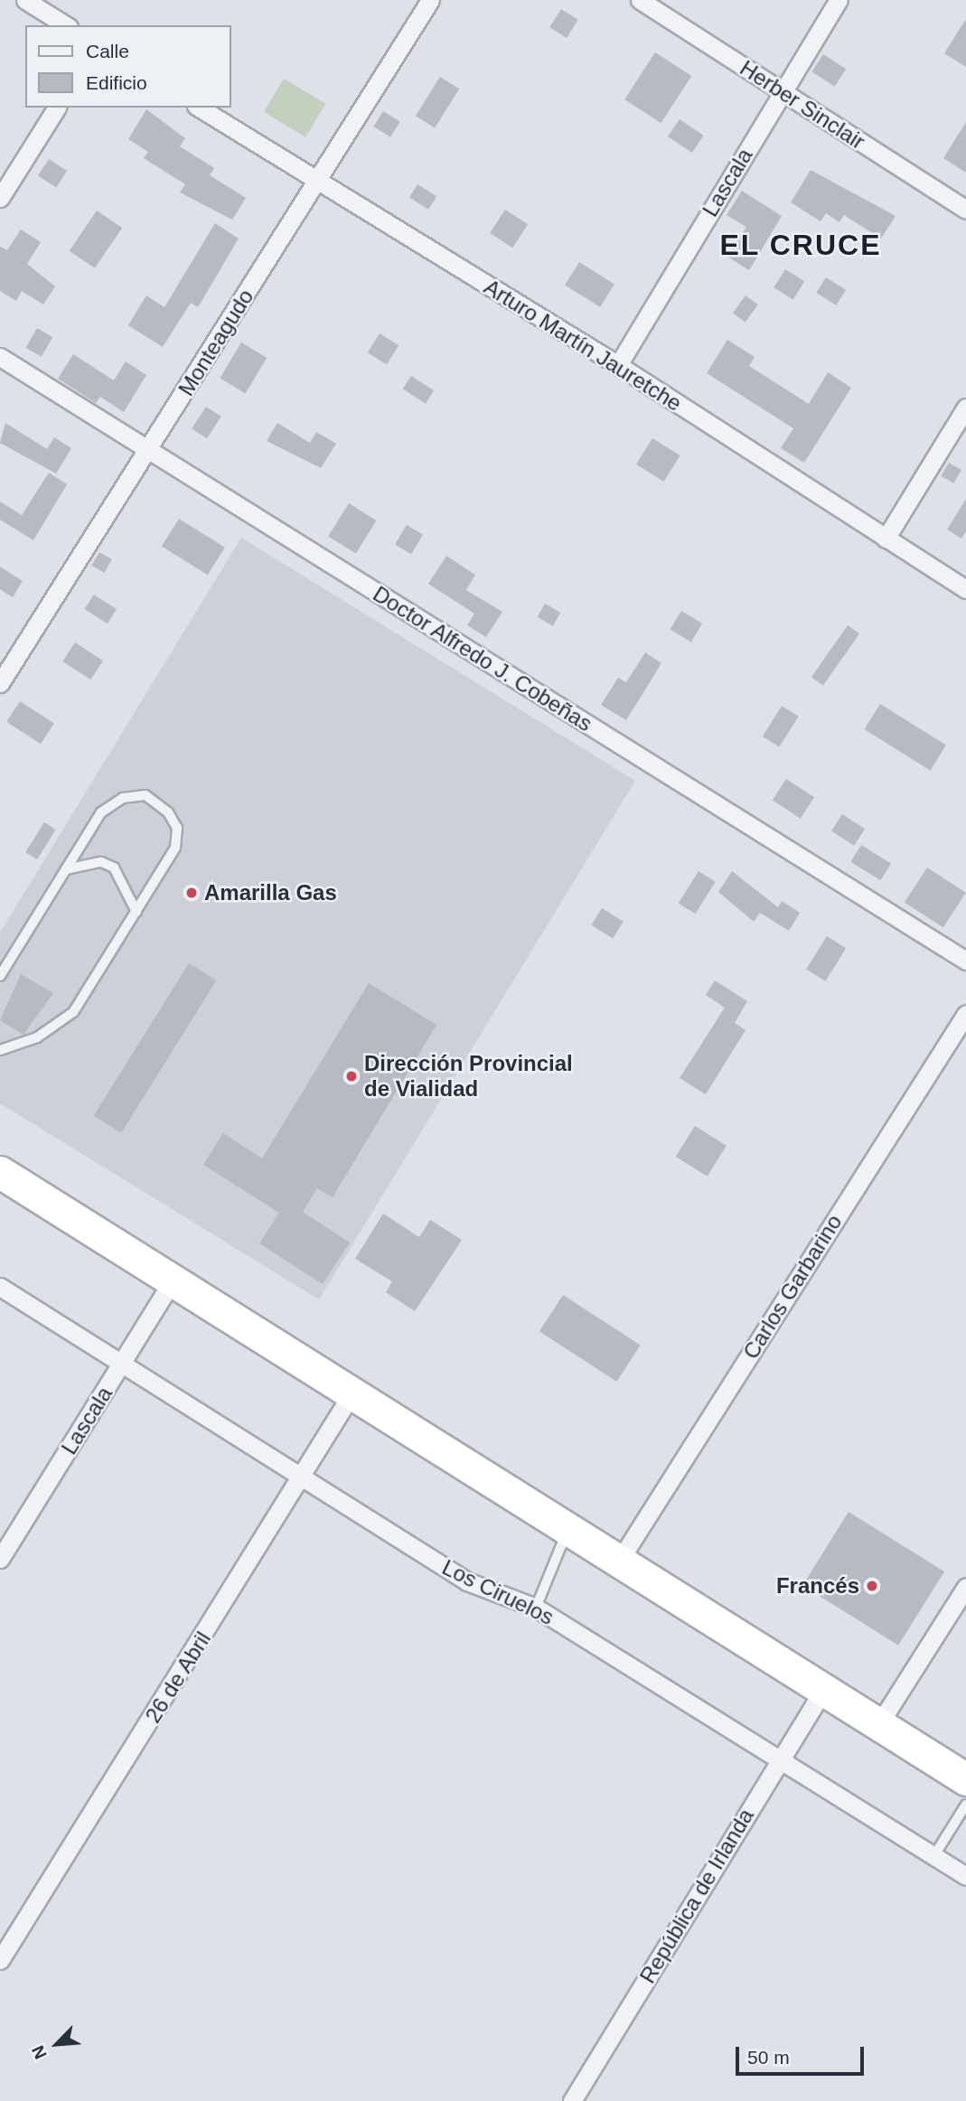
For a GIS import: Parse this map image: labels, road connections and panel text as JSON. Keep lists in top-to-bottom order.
{
  "streets": {
    "street": [
      "Herber Sinclair",
      "Lascala",
      "Monteagudo",
      "Arturo Martín Jauretche",
      "Doctor Alfredo J. Cobeñas",
      "Carlos Garbarino",
      "Los Ciruelos",
      "26 de Abril",
      "República de Irlanda"
    ]
  },
  "crossings": [
    ["Herber Sinclair", "Lascala"],
    ["Lascala", "Arturo Martín Jauretche"],
    ["Lascala", "Los Ciruelos"],
    ["Monteagudo", "Arturo Martín Jauretche"],
    ["Monteagudo", "Doctor Alfredo J. Cobeñas"],
    ["Los Ciruelos", "26 de Abril"],
    ["Los Ciruelos", "República de Irlanda"]
  ],
  "districts": ["EL CRUCE"],
  "places": ["Amarilla Gas", "Dirección Provincial de Vialidad", "Francés"],
  "legend": ["Calle", "Edificio"],
  "scale_bar": "50 m",
  "north": "bottom left"
}
